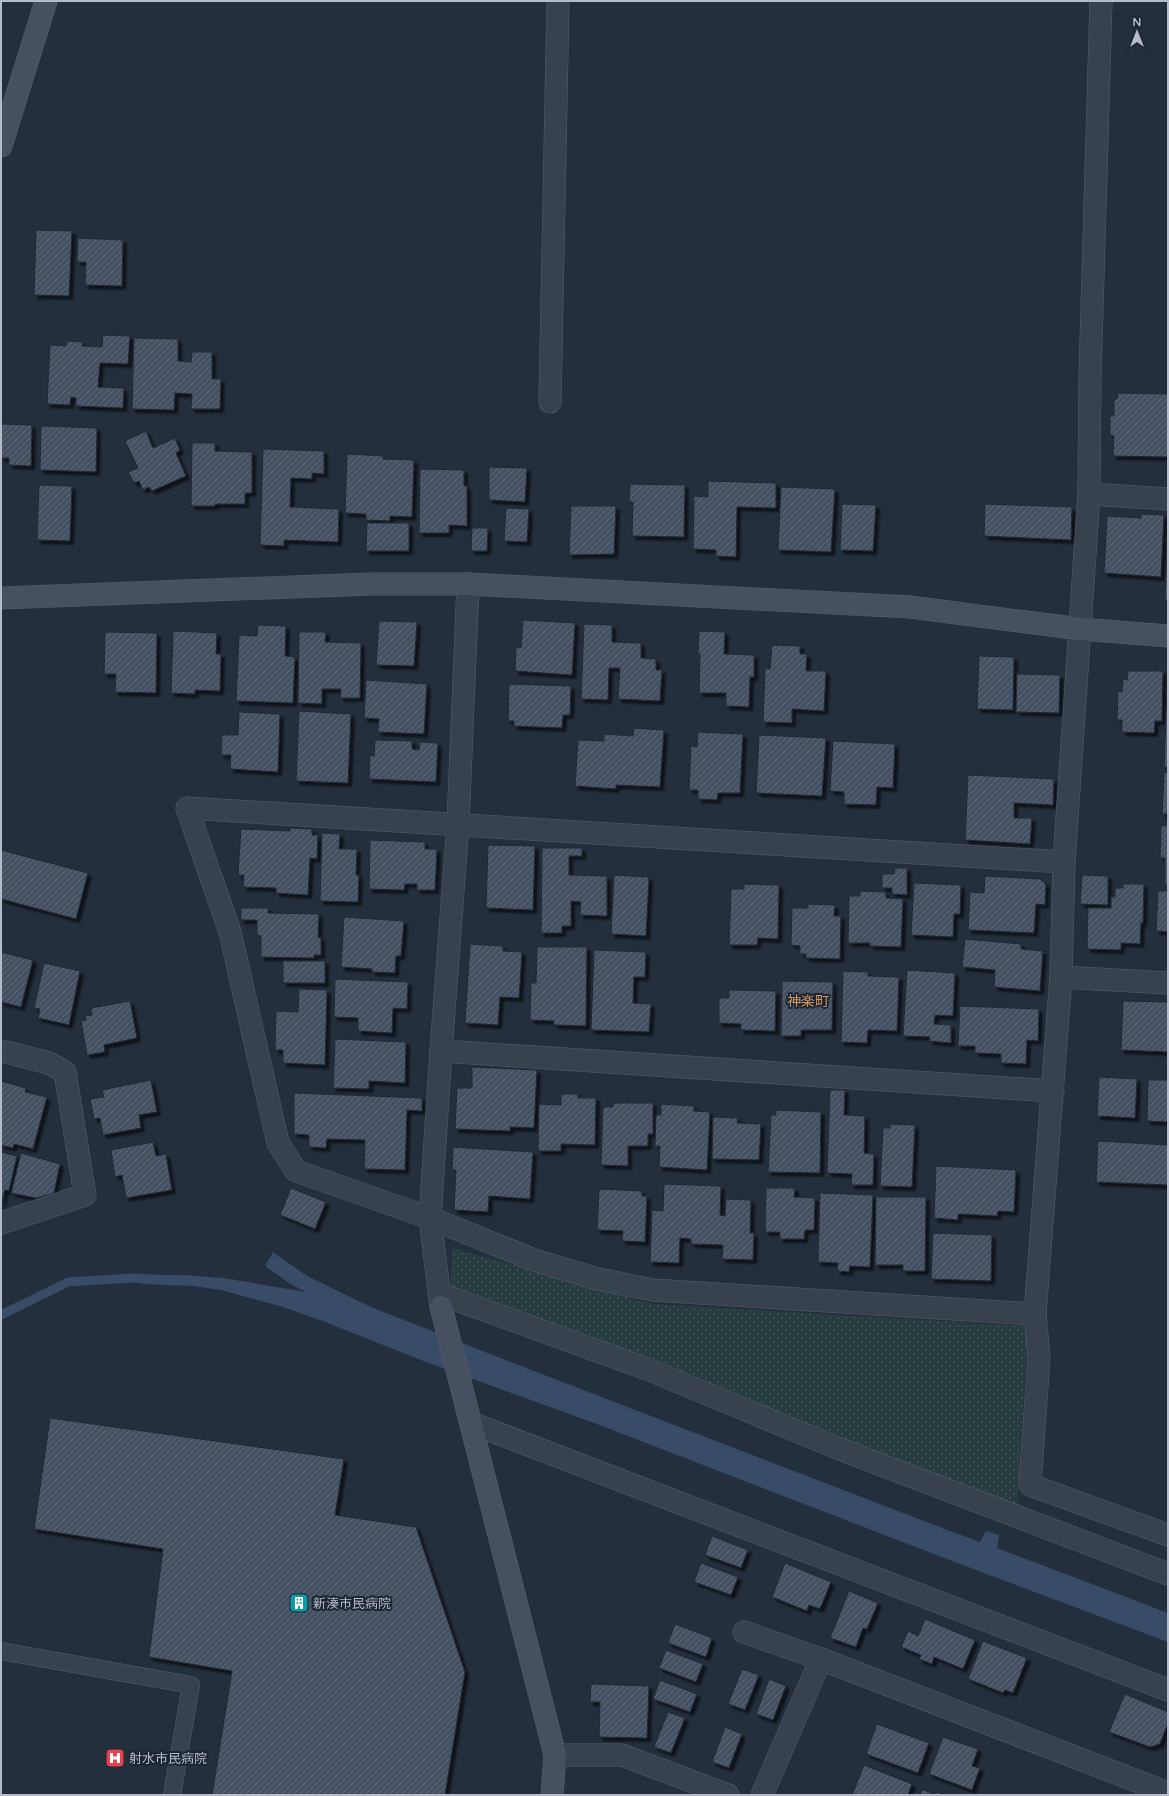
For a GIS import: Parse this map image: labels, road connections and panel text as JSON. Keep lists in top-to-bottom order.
{
  "districts": ["神楽町"],
  "places": {
    "building": ["新湊市民病院"],
    "hospital": ["射水市民病院"]
  },
  "north": "top"
}
